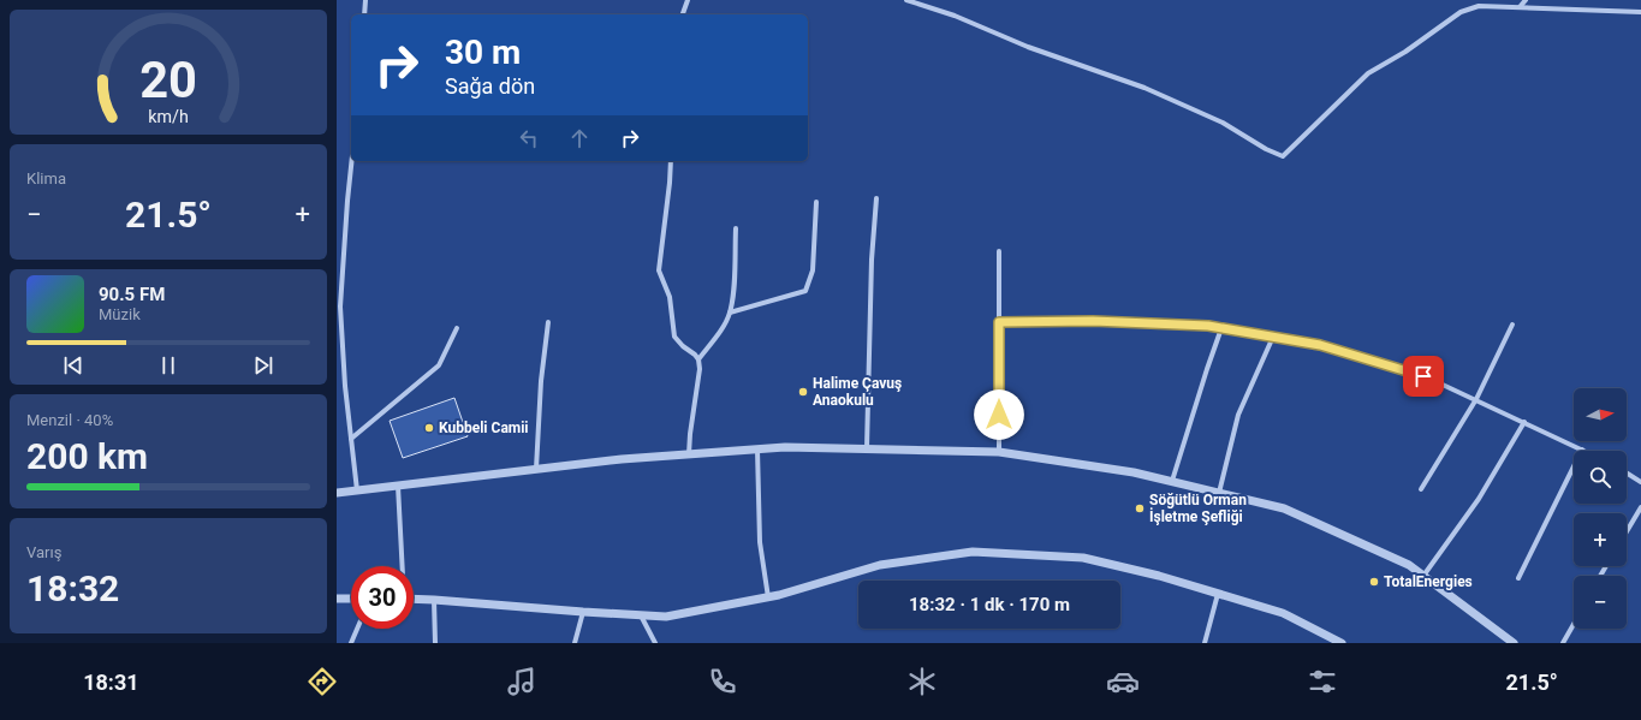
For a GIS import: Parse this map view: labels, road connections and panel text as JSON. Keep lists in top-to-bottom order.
{
  "places": [
    "Halime Çavuş Anaokulu",
    "Kubbeli Camii",
    "Söğütlü Orman İşletme Şefliği",
    "TotalEnergies"
  ],
  "north": "right",
  "page": {
    "turn": ["30 m", "Sağa dön"],
    "tile": [
      "Klima",
      ["Menzil · 40%", "200 km"],
      ["Varış", "18:32"]
    ],
    "heat": ["−", "21.5°", "+"],
    "song": ["90.5 FM", "Müzik"],
    "map_buttons": ["+", "−"],
    "limit": "30",
    "trip": "18:32 · 1 dk · 170 m",
    "tabs": ["18:31", "21.5°"],
    "gauge": ["20", "km/h"]
  }
}
